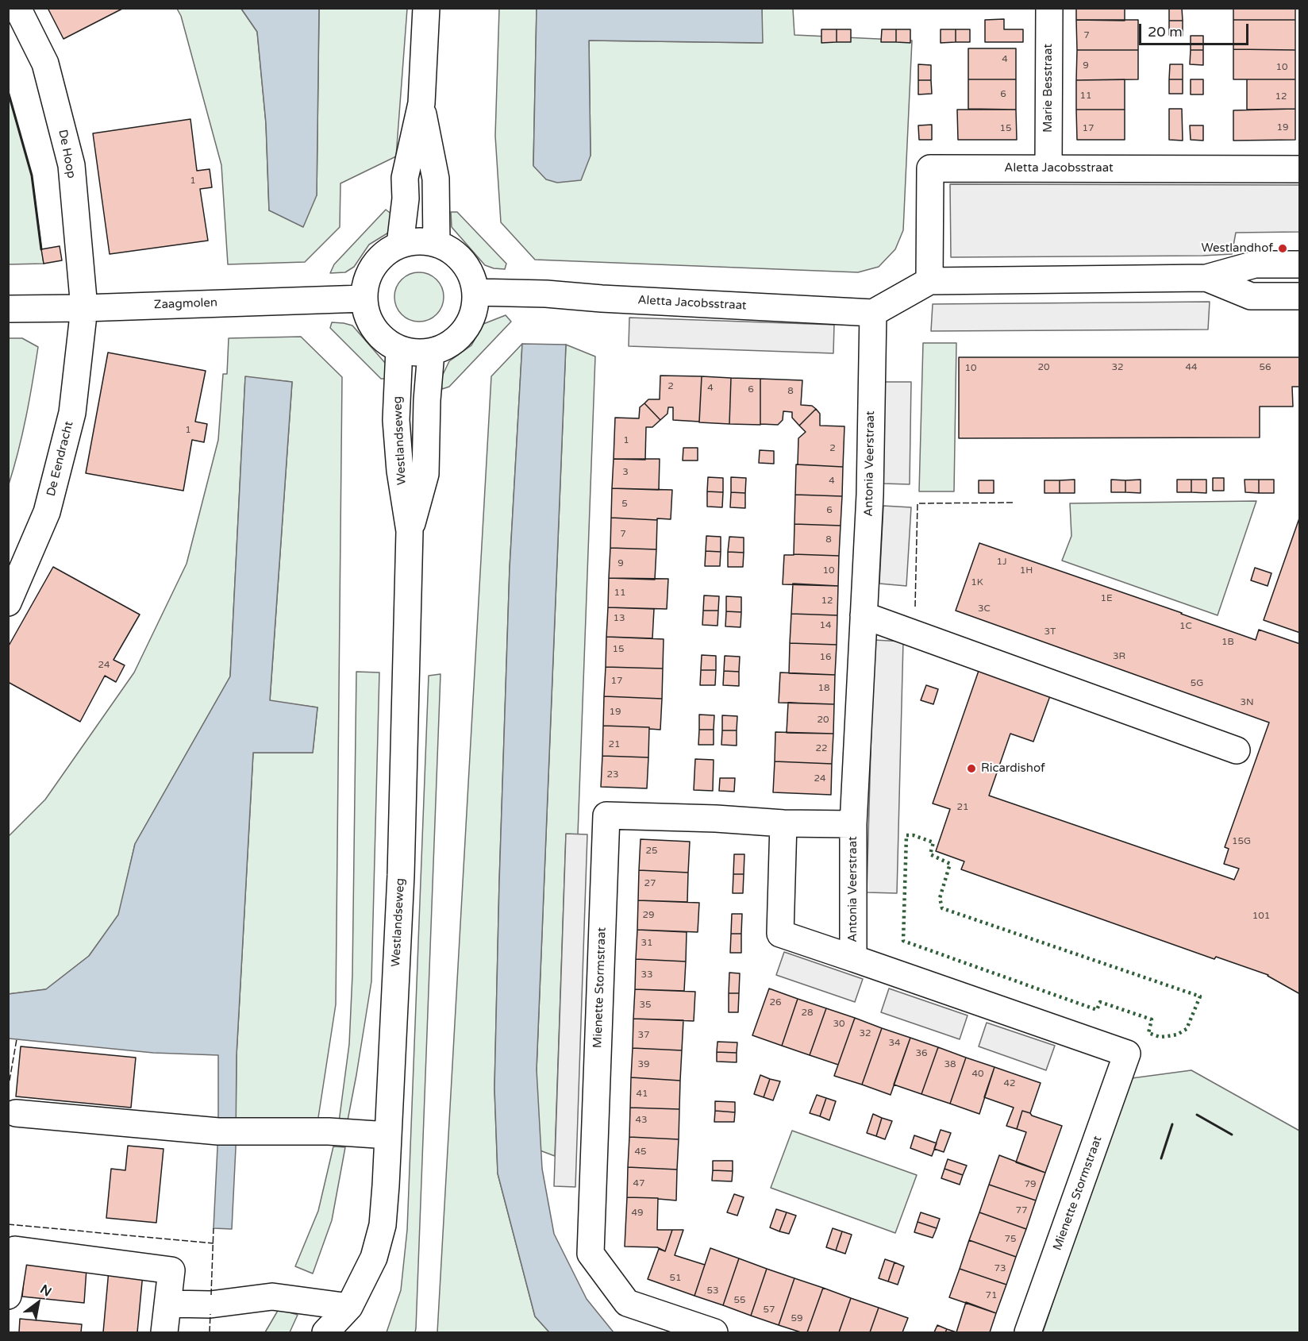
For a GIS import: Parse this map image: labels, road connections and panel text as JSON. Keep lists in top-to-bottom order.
{
  "streets": {
    "street": [
      "Marie Besstraat",
      "De Hoop",
      "Aletta Jacobsstraat",
      "Zaagmolen",
      "Westlandseweg",
      "De Eendracht",
      "Antonia Veerstraat",
      "Mienette Stormstraat"
    ]
  },
  "crossings": [
    ["Marie Besstraat", "Aletta Jacobsstraat"],
    ["De Hoop", "Zaagmolen"],
    ["De Hoop", "De Eendracht"],
    ["Aletta Jacobsstraat", "Zaagmolen"],
    ["Aletta Jacobsstraat", "Westlandseweg"],
    ["Aletta Jacobsstraat", "Antonia Veerstraat"],
    ["Zaagmolen", "Westlandseweg"],
    ["Zaagmolen", "De Eendracht"],
    ["Antonia Veerstraat", "Mienette Stormstraat"]
  ],
  "places": ["Westlandhof", "Ricardishof"],
  "house_numbers": [
    "7",
    "4",
    "9",
    "10",
    "6",
    "11",
    "12",
    "19",
    "15",
    "17",
    "1",
    "20",
    "32",
    "44",
    "56",
    "10",
    "2",
    "4",
    "6",
    "8",
    "1",
    "1",
    "2",
    "3",
    "4",
    "5",
    "6",
    "7",
    "8",
    "1J",
    "9",
    "10",
    "1H",
    "1K",
    "11",
    "1E",
    "12",
    "3C",
    "13",
    "14",
    "1C",
    "3T",
    "1B",
    "15",
    "3R",
    "16",
    "24",
    "17",
    "5G",
    "18",
    "3N",
    "19",
    "20",
    "21",
    "22",
    "23",
    "24",
    "21",
    "15G",
    "25",
    "27",
    "29",
    "101",
    "31",
    "33",
    "26",
    "35",
    "28",
    "30",
    "32",
    "37",
    "34",
    "36",
    "39",
    "38",
    "40",
    "42",
    "41",
    "43",
    "45",
    "47",
    "79",
    "77",
    "49",
    "75",
    "73",
    "51",
    "53",
    "71",
    "55",
    "57",
    "59"
  ],
  "scale_bar": "20 m",
  "north": "top right"
}
